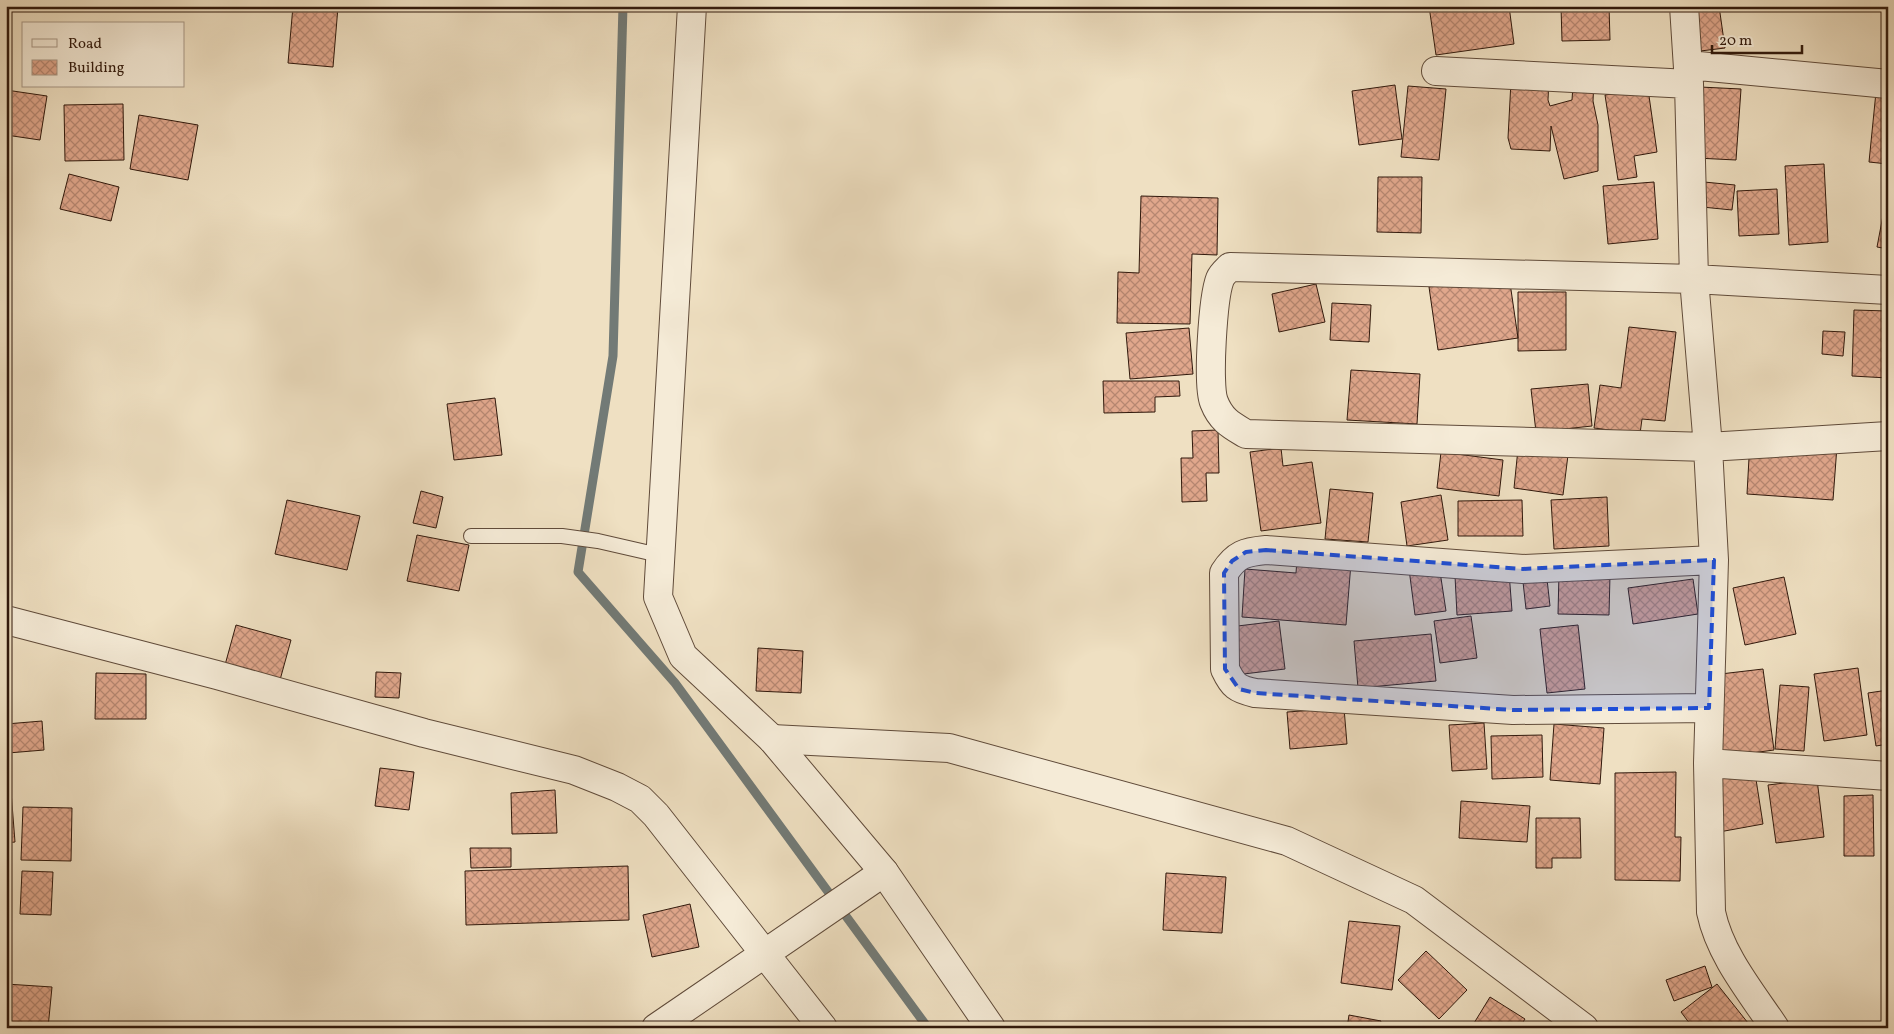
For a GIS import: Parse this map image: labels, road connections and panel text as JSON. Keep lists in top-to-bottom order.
{
  "legend": ["Road", "Building"],
  "scale_bar": "20 m"
}
